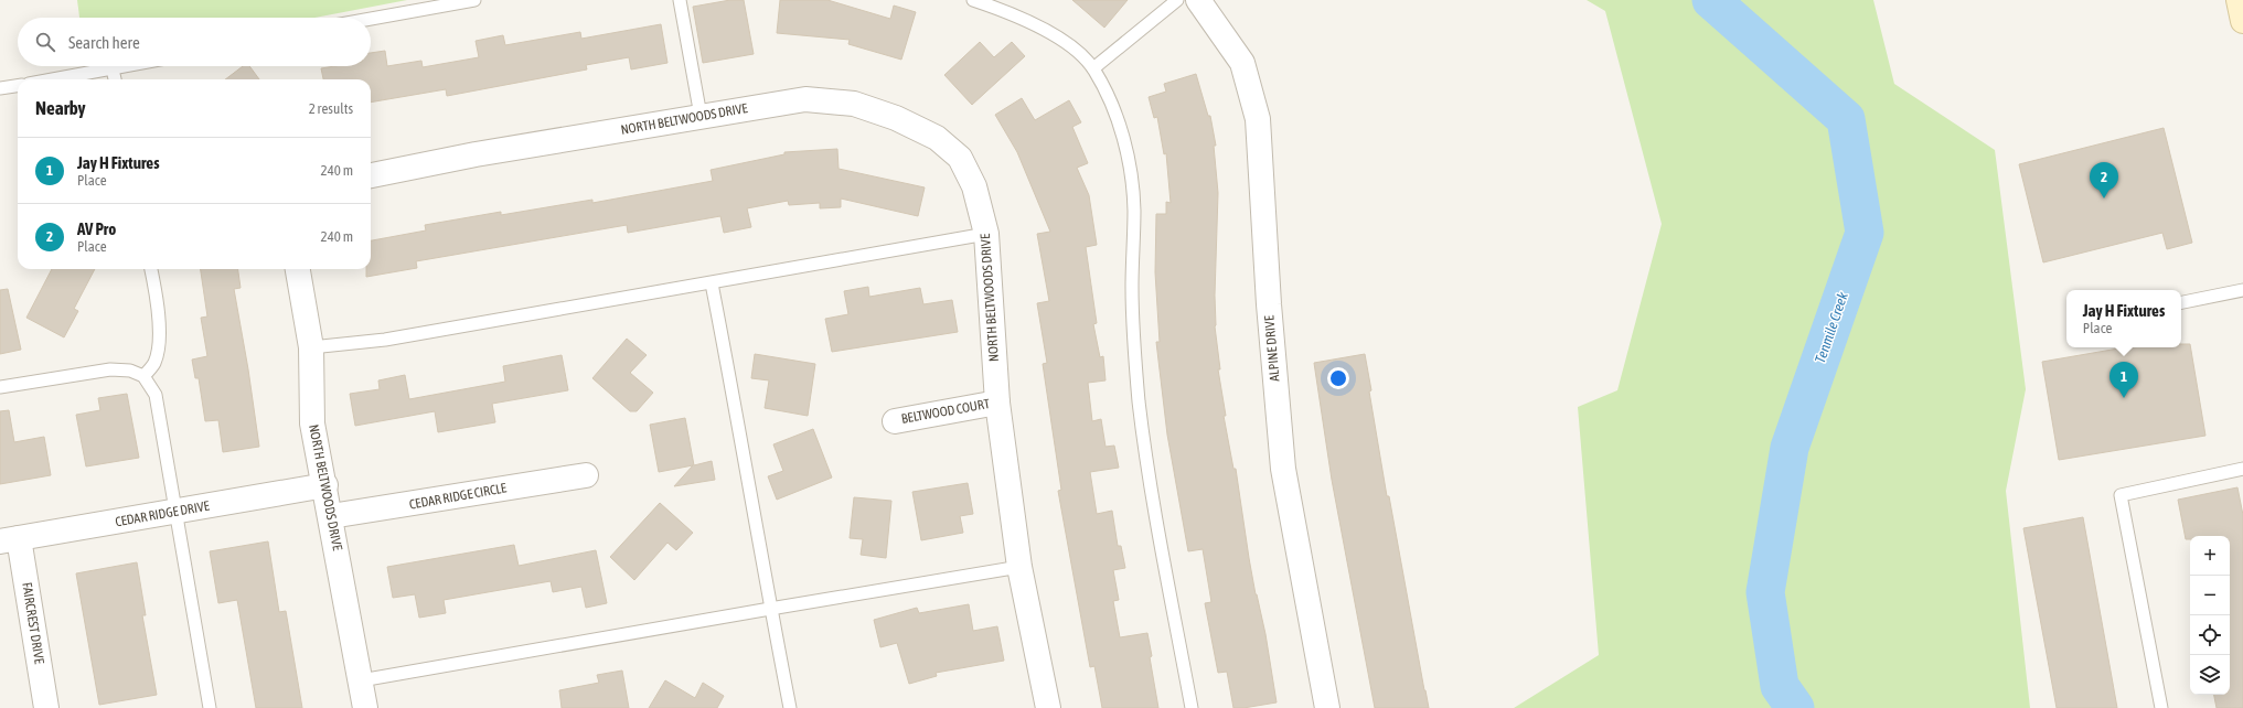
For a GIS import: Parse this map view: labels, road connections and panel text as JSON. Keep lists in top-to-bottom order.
{
  "streets": {
    "street": [
      "NORTH BELTWOODS DRIVE",
      "ALPINE DRIVE",
      "BELTWOOD COURT",
      "CEDAR RIDGE CIRCLE",
      "CEDAR RIDGE DRIVE",
      "FAIRCREST DRIVE"
    ]
  },
  "crossings": [
    ["NORTH BELTWOODS DRIVE", "BELTWOOD COURT"],
    ["NORTH BELTWOODS DRIVE", "CEDAR RIDGE CIRCLE"],
    ["NORTH BELTWOODS DRIVE", "CEDAR RIDGE DRIVE"],
    ["CEDAR RIDGE DRIVE", "FAIRCREST DRIVE"]
  ],
  "water": ["Tenmile Creek"],
  "page": {
    "search": "Search here",
    "heading": ["Nearby", "2 results"],
    "list": [
      {
        "mark": "1",
        "name": "Jay H Fixtures",
        "note": "Place",
        "value": "240 m"
      },
      {
        "mark": "2",
        "name": "AV Pro",
        "note": "Place",
        "value": "240 m"
      }
    ],
    "pins": ["2", "1"],
    "popup": ["Jay H Fixtures", "Place"],
    "map_buttons": ["+", "−"]
  }
}
